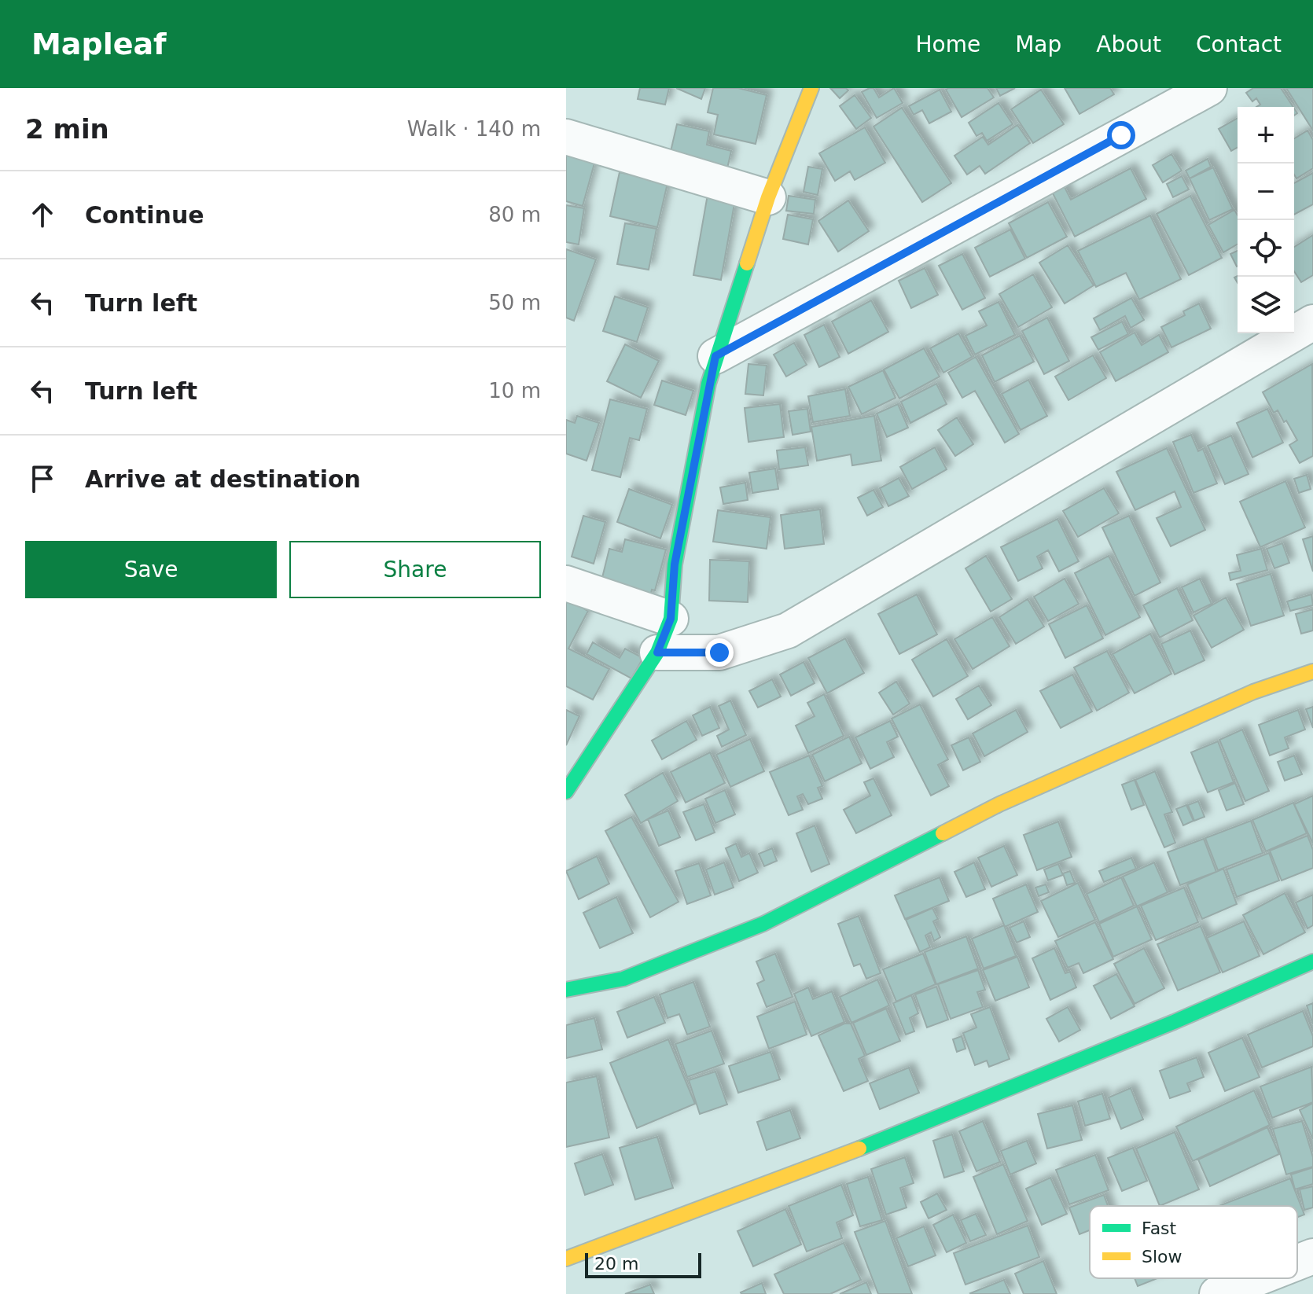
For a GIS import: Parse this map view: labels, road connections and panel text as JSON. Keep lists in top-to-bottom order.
{
  "legend": ["Fast", "Slow"],
  "scale_bar": "20 m",
  "page": {
    "header": "Mapleaf",
    "nav": [
      "Home",
      "Map",
      "About",
      "Contact"
    ],
    "heading": ["2 min", "Walk · 140 m"],
    "map_buttons": ["+", "−"],
    "list": [
      ["Continue", "80 m"],
      ["Turn left", "50 m"],
      ["Turn left", "10 m"],
      "Arrive at destination"
    ],
    "buttons": ["Save", "Share"],
    "scale": "20 m"
  }
}
